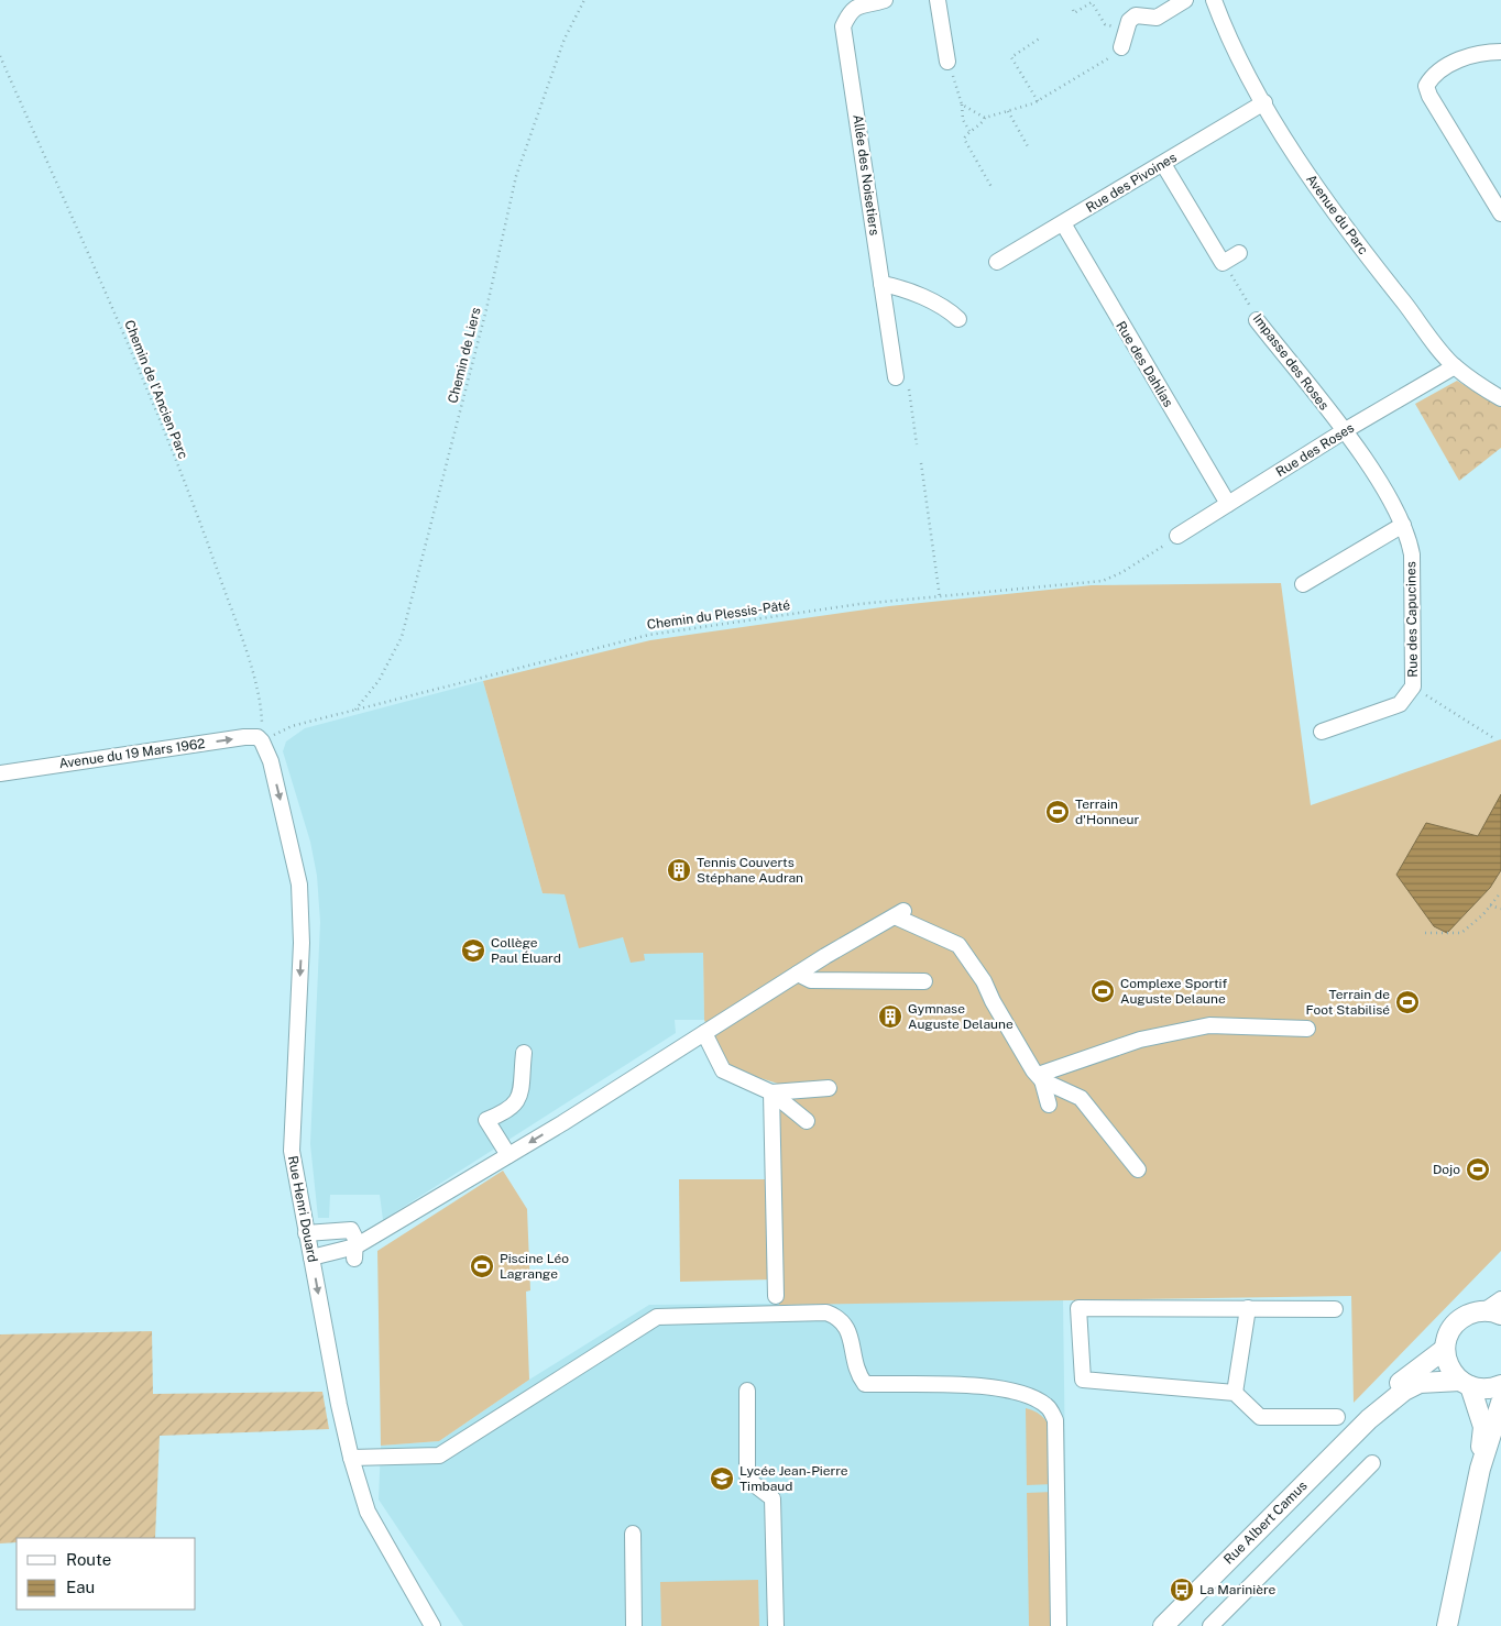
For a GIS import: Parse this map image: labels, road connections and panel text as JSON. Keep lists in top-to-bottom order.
{
  "streets": {
    "main road": ["Rue Albert Camus"],
    "street": [
      "Allée des Noisetiers",
      "Rue des Pivoines",
      "Avenue du Parc",
      "Impasse des Roses",
      "Rue des Dahlias",
      "Rue des Roses",
      "Rue des Capucines",
      "Avenue du 19 Mars 1962",
      "Rue Henri Douard"
    ],
    "path": ["Chemin de Liers", "Chemin de l'Ancien Parc", "Chemin du Plessis-Pâté"]
  },
  "crossings": [
    ["Rue des Pivoines", "Avenue du Parc"],
    ["Rue des Pivoines", "Rue des Dahlias"],
    ["Avenue du Parc", "Rue des Roses"],
    ["Chemin de Liers", "Chemin du Plessis-Pâté"],
    ["Impasse des Roses", "Rue des Roses"],
    ["Impasse des Roses", "Rue des Capucines"],
    ["Rue des Dahlias", "Rue des Roses"],
    ["Chemin de l'Ancien Parc", "Chemin du Plessis-Pâté"],
    ["Chemin de l'Ancien Parc", "Avenue du 19 Mars 1962"],
    ["Chemin de l'Ancien Parc", "Rue Henri Douard"],
    ["Rue des Roses", "Chemin du Plessis-Pâté"],
    ["Rue des Roses", "Rue des Capucines"],
    ["Chemin du Plessis-Pâté", "Avenue du 19 Mars 1962"],
    ["Chemin du Plessis-Pâté", "Rue Henri Douard"],
    ["Avenue du 19 Mars 1962", "Rue Henri Douard"]
  ],
  "one_way": ["Avenue du 19 Mars 1962", "Rue Henri Douard"],
  "places": {
    "sports": [
      "Terrain d'Honneur",
      "Complexe Sportif Auguste Delaune",
      "Terrain de Foot Stabilisé",
      "Dojo",
      "Piscine Léo Lagrange"
    ],
    "building": ["Tennis Couverts Stéphane Audran", "Gymnase Auguste Delaune"],
    "school or university": ["Collège Paul Éluard", "Lycée Jean-Pierre Timbaud"],
    "bus stop": ["La Marinière"]
  },
  "legend": ["Route", "Eau"]
}
